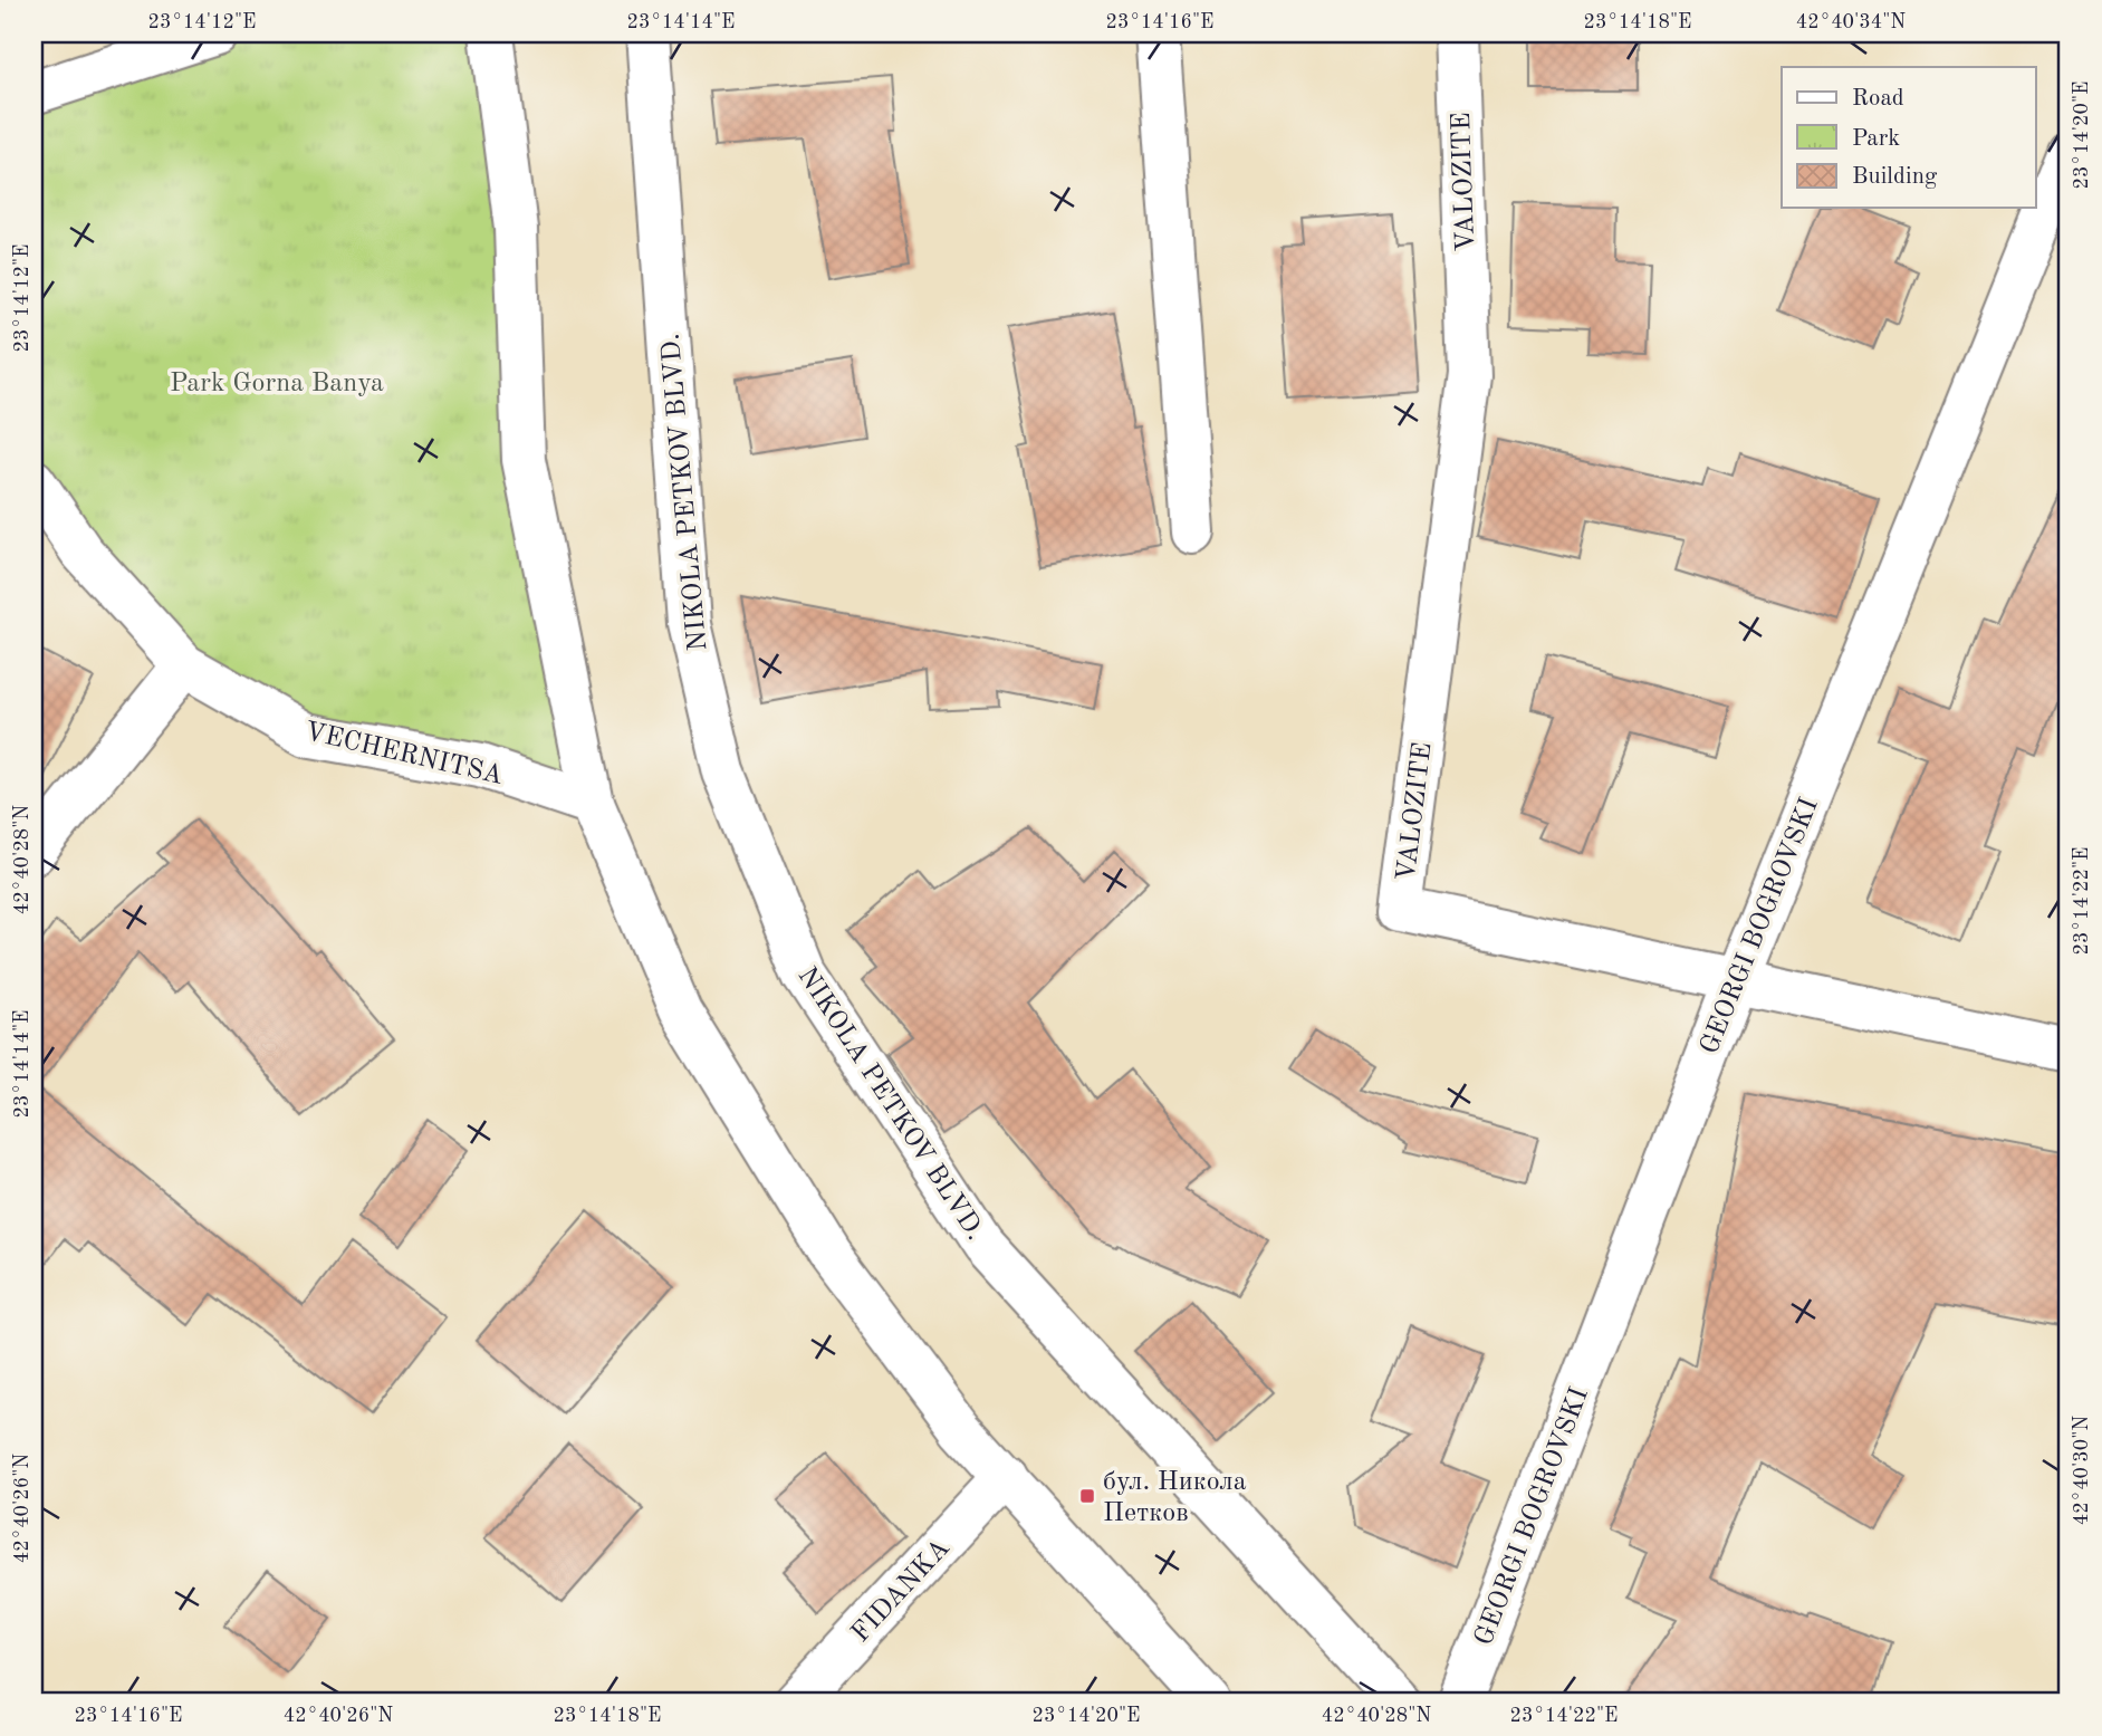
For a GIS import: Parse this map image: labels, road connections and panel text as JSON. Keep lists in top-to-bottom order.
{
  "streets": {
    "street": [
      "VALOZITE",
      "NIKOLA PETKOV BLVD.",
      "VECHERNITSA",
      "GEORGI BOGROVSKI",
      "FIDANKA"
    ]
  },
  "crossings": [
    ["VALOZITE", "GEORGI BOGROVSKI"]
  ],
  "parks": ["Park Gorna Banya"],
  "places": {
    "transit": ["бул. Никола Петков"]
  },
  "legend": ["Road", "Park", "Building"],
  "coordinates": [
    "23°14'12\"E",
    "23°14'14\"E",
    "23°14'16\"E",
    "23°14'18\"E",
    "42°40'34\"N",
    "23°14'20\"E",
    "42°40'28\"N",
    "23°14'22\"E",
    "42°40'30\"N",
    "42°40'26\"N"
  ]
}
